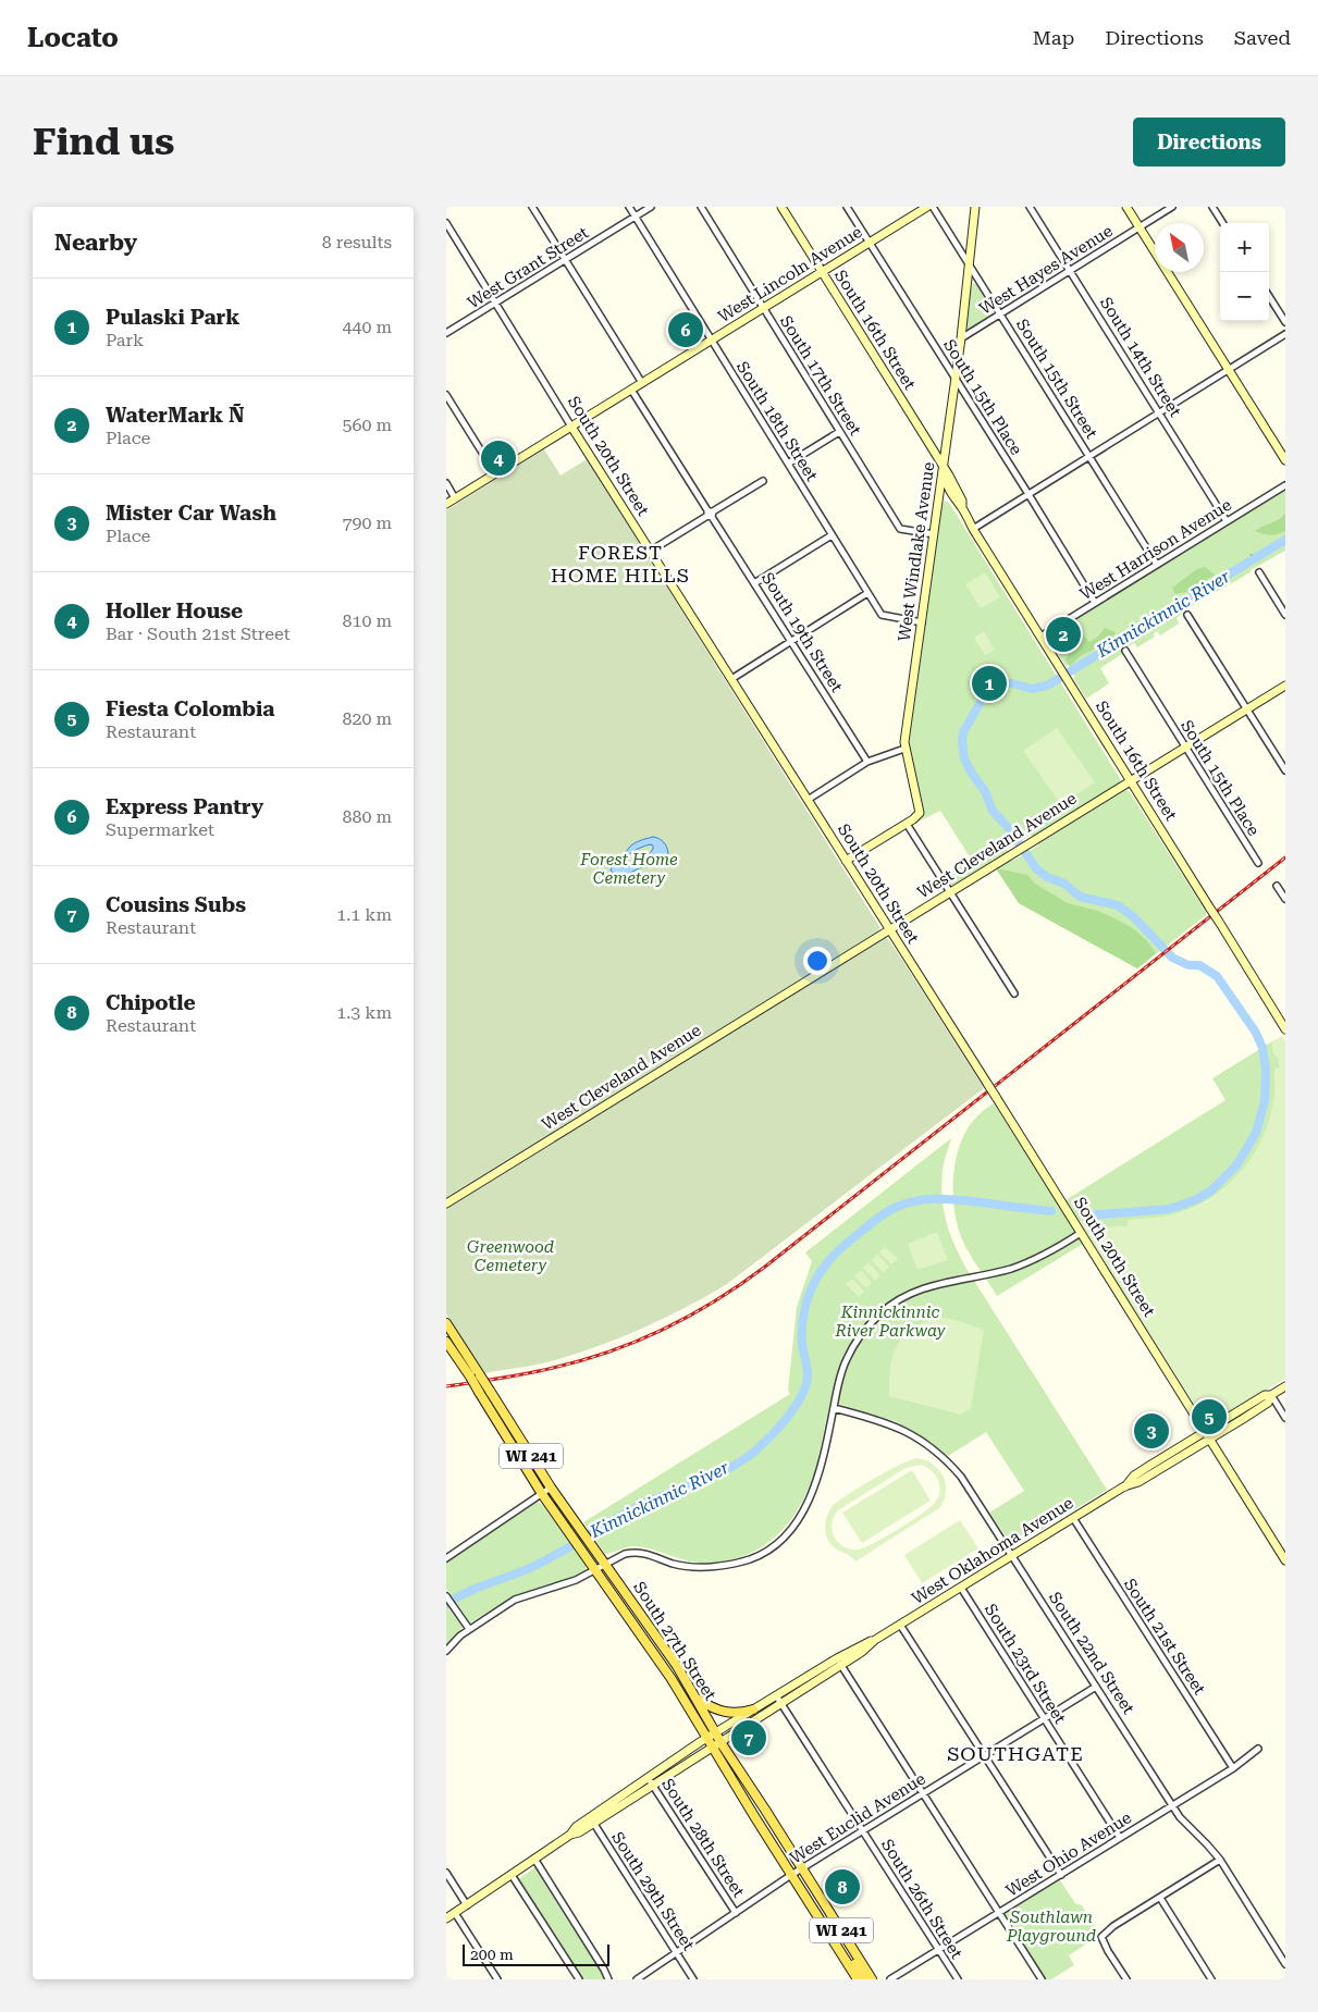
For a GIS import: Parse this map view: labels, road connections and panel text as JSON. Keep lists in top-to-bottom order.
{
  "streets": {
    "main road": ["WI 241", "South 27th Street"],
    "street": [
      "West Grant Street",
      "West Hayes Avenue",
      "West Lincoln Avenue",
      "South 16th Street",
      "South 14th Street",
      "South 17th Street",
      "South 15th Street",
      "South 15th Place",
      "South 18th Street",
      "South 20th Street",
      "West Harrison Avenue",
      "West Windlake Avenue",
      "South 19th Street",
      "West Cleveland Avenue",
      "West Oklahoma Avenue",
      "South 21st Street",
      "South 22nd Street",
      "South 23rd Street",
      "West Euclid Avenue",
      "South 28th Street",
      "West Ohio Avenue",
      "South 29th Street",
      "South 26th Street"
    ]
  },
  "crossings": [
    ["West Grant Street", "South 18th Street"],
    ["West Grant Street", "South 20th Street"],
    ["West Hayes Avenue", "South 14th Street"],
    ["West Hayes Avenue", "South 15th Street"],
    ["West Hayes Avenue", "West Windlake Avenue"],
    ["West Lincoln Avenue", "South 16th Street"],
    ["West Lincoln Avenue", "South 17th Street"],
    ["West Lincoln Avenue", "South 15th Place"],
    ["West Lincoln Avenue", "South 18th Street"],
    ["West Lincoln Avenue", "South 20th Street"],
    ["West Lincoln Avenue", "South 19th Street"],
    ["South 16th Street", "West Harrison Avenue"],
    ["South 16th Street", "West Windlake Avenue"],
    ["South 16th Street", "West Cleveland Avenue"],
    ["South 14th Street", "West Harrison Avenue"],
    ["South 17th Street", "West Windlake Avenue"],
    ["South 15th Street", "West Harrison Avenue"],
    ["South 15th Street", "West Windlake Avenue"],
    ["South 15th Place", "West Harrison Avenue"],
    ["South 15th Place", "West Windlake Avenue"],
    ["South 15th Place", "West Cleveland Avenue"],
    ["South 18th Street", "West Windlake Avenue"],
    ["South 20th Street", "West Cleveland Avenue"],
    ["South 20th Street", "West Oklahoma Avenue"],
    ["West Oklahoma Avenue", "South 21st Street"],
    ["West Oklahoma Avenue", "South 27th Street"],
    ["West Oklahoma Avenue", "South 22nd Street"],
    ["West Oklahoma Avenue", "South 23rd Street"],
    ["West Oklahoma Avenue", "South 28th Street"],
    ["West Oklahoma Avenue", "South 29th Street"],
    ["West Oklahoma Avenue", "South 26th Street"],
    ["South 21st Street", "West Ohio Avenue"],
    ["South 27th Street", "West Euclid Avenue"],
    ["South 22nd Street", "West Euclid Avenue"],
    ["South 22nd Street", "West Ohio Avenue"],
    ["South 23rd Street", "West Euclid Avenue"],
    ["South 23rd Street", "West Ohio Avenue"],
    ["West Euclid Avenue", "South 28th Street"],
    ["West Euclid Avenue", "South 29th Street"],
    ["West Euclid Avenue", "South 26th Street"],
    ["West Ohio Avenue", "South 26th Street"]
  ],
  "districts": ["FOREST HOME HILLS", "SOUTHGATE"],
  "water": ["Kinnickinnic River"],
  "parks": [
    "Forest Home Cemetery",
    "Greenwood Cemetery",
    "Kinnickinnic River Parkway",
    "Southlawn Playground"
  ],
  "scale_bar": "200 m",
  "north": "top left",
  "page": {
    "header": "Locato",
    "nav": ["Map", "Directions", "Saved"],
    "buttons": "Directions",
    "title": "Find us",
    "heading": ["Nearby", "8 results"],
    "map_buttons": ["+", "−"],
    "list": [
      {
        "mark": "1",
        "name": "Pulaski Park",
        "note": "Park",
        "value": "440 m"
      },
      {
        "mark": "2",
        "name": "WaterMark Ñ",
        "note": "Place",
        "value": "560 m"
      },
      {
        "mark": "3",
        "name": "Mister Car Wash",
        "note": "Place",
        "value": "790 m"
      },
      {
        "mark": "4",
        "name": "Holler House",
        "note": "Bar · South 21st Street",
        "value": "810 m"
      },
      {
        "mark": "5",
        "name": "Fiesta Colombia",
        "note": "Restaurant",
        "value": "820 m"
      },
      {
        "mark": "6",
        "name": "Express Pantry",
        "note": "Supermarket",
        "value": "880 m"
      },
      {
        "mark": "7",
        "name": "Cousins Subs",
        "note": "Restaurant",
        "value": "1.1 km"
      },
      {
        "mark": "8",
        "name": "Chipotle",
        "note": "Restaurant",
        "value": "1.3 km"
      }
    ],
    "pins": [
      "6",
      "4",
      "2",
      "1",
      "5",
      "3",
      "7",
      "8"
    ],
    "scale": "200 m"
  }
}
